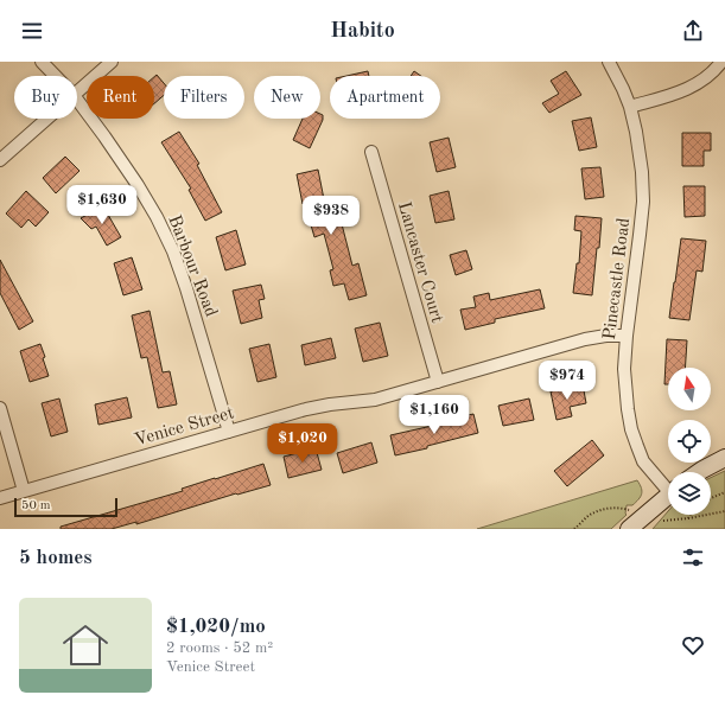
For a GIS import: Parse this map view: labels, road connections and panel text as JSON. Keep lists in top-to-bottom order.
{
  "streets": {
    "street": [
      "Lancaster Court",
      "Barbour Road",
      "Pinecastle Road",
      "Venice Street"
    ]
  },
  "crossings": [
    ["Lancaster Court", "Venice Street"],
    ["Barbour Road", "Venice Street"],
    ["Pinecastle Road", "Venice Street"]
  ],
  "scale_bar": "50 m",
  "north": "top",
  "page": {
    "header": "Habito",
    "chip": [
      "Buy",
      "Rent",
      "Filters",
      "New",
      "Apartment"
    ],
    "price": [
      "$1,630",
      "$938",
      "$974",
      "$1,160",
      "$1,020"
    ],
    "scale": "50 m",
    "heading": "5 homes",
    "list": [
      {
        "name": "$1,020/mo",
        "note": "2 rooms · 52 m² · Venice Street"
      }
    ]
  }
}
